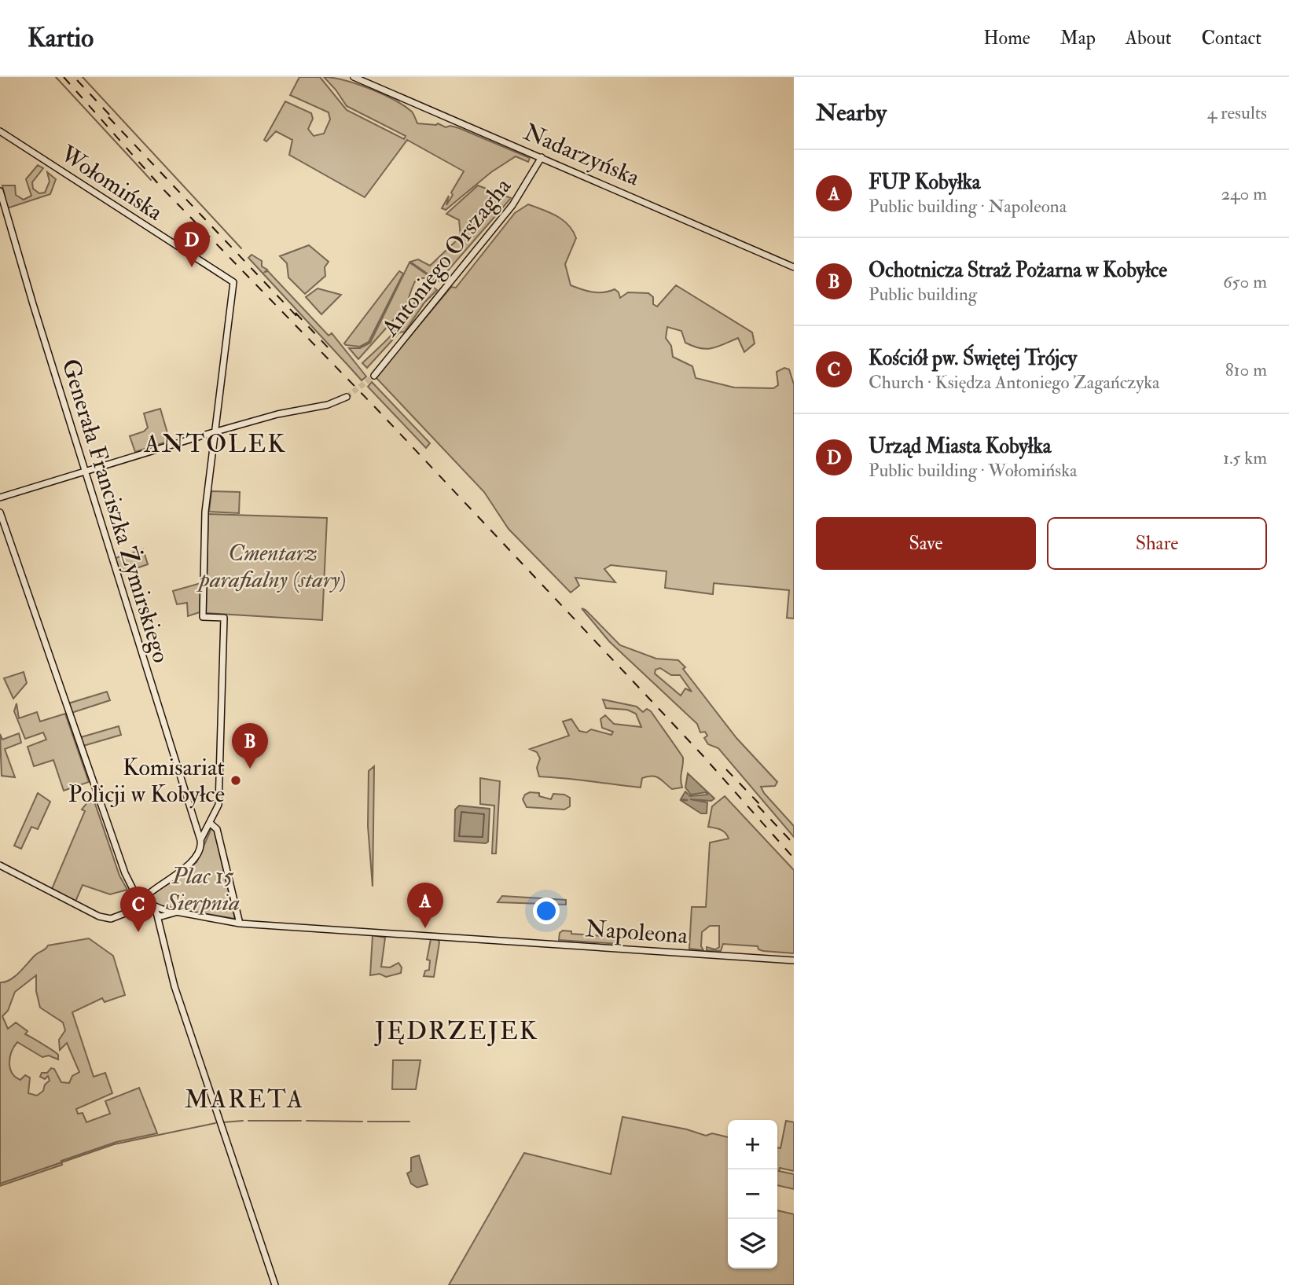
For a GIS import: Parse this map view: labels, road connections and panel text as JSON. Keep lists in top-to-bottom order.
{
  "streets": {
    "street": [
      "Nadarzyńska",
      "Wołomińska",
      "Antoniego Orszagha",
      "Generała Franciszka Żymirskiego",
      "Napoleona"
    ]
  },
  "crossings": [
    ["Nadarzyńska", "Antoniego Orszagha"]
  ],
  "districts": ["ANTOLEK", "JĘDRZEJEK", "MARETA"],
  "parks": ["Cmentarz parafialny (stary)", "Plac 15 Sierpnia"],
  "places": ["Komisariat Policji w Kobyłce"],
  "page": {
    "header": "Kartio",
    "nav": [
      "Home",
      "Map",
      "About",
      "Contact"
    ],
    "heading": ["Nearby", "4 results"],
    "list": [
      {
        "mark": "A",
        "name": "FUP Kobyłka",
        "note": "Public building · Napoleona",
        "value": "240 m"
      },
      {
        "mark": "B",
        "name": "Ochotnicza Straż Pożarna w Kobyłce",
        "note": "Public building",
        "value": "650 m"
      },
      {
        "mark": "C",
        "name": "Kościół pw. Świętej Trójcy",
        "note": "Church · Księdza Antoniego Zagańczyka",
        "value": "810 m"
      },
      {
        "mark": "D",
        "name": "Urząd Miasta Kobyłka",
        "note": "Public building · Wołomińska",
        "value": "1.5 km"
      }
    ],
    "pins": [
      "D",
      "B",
      "A",
      "C"
    ],
    "buttons": ["Save", "Share"],
    "map_buttons": ["+", "−"]
  }
}
